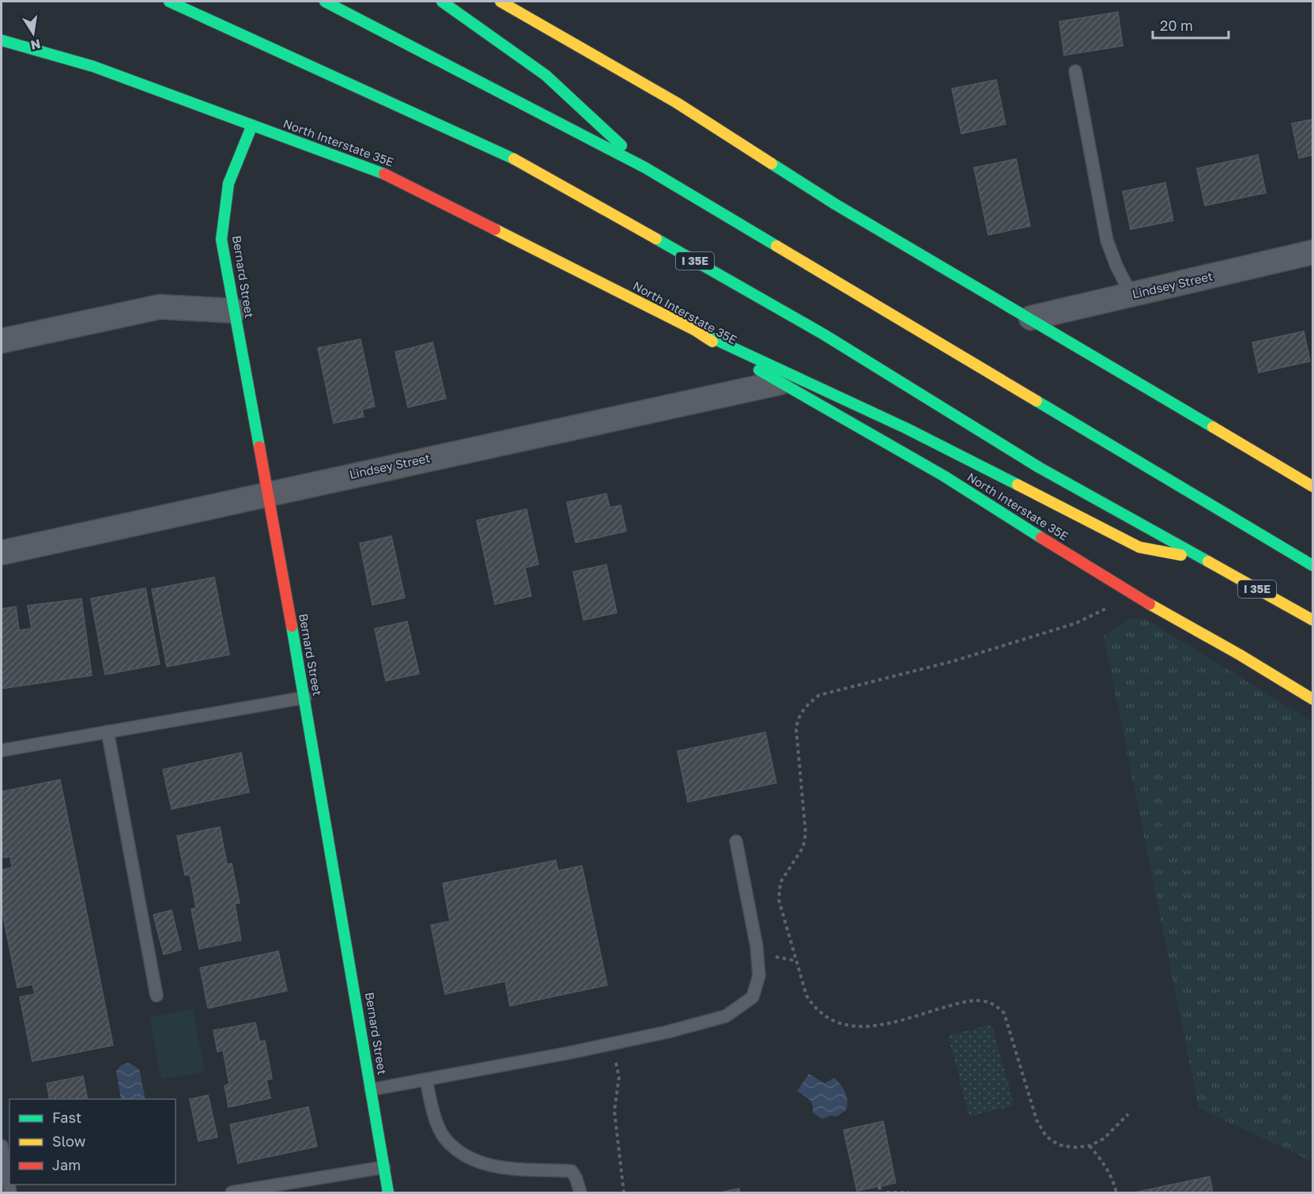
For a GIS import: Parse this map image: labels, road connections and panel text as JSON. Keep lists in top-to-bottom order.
{
  "streets": {
    "main road": ["North Interstate 35E", "I 35E", "Bernard Street"],
    "street": ["Lindsey Street"]
  },
  "crossings": [
    ["North Interstate 35E", "Bernard Street"],
    ["North Interstate 35E", "Lindsey Street"],
    ["Bernard Street", "Lindsey Street"]
  ],
  "legend": ["Fast", "Slow", "Jam"],
  "scale_bar": "20 m",
  "north": "bottom"
}
